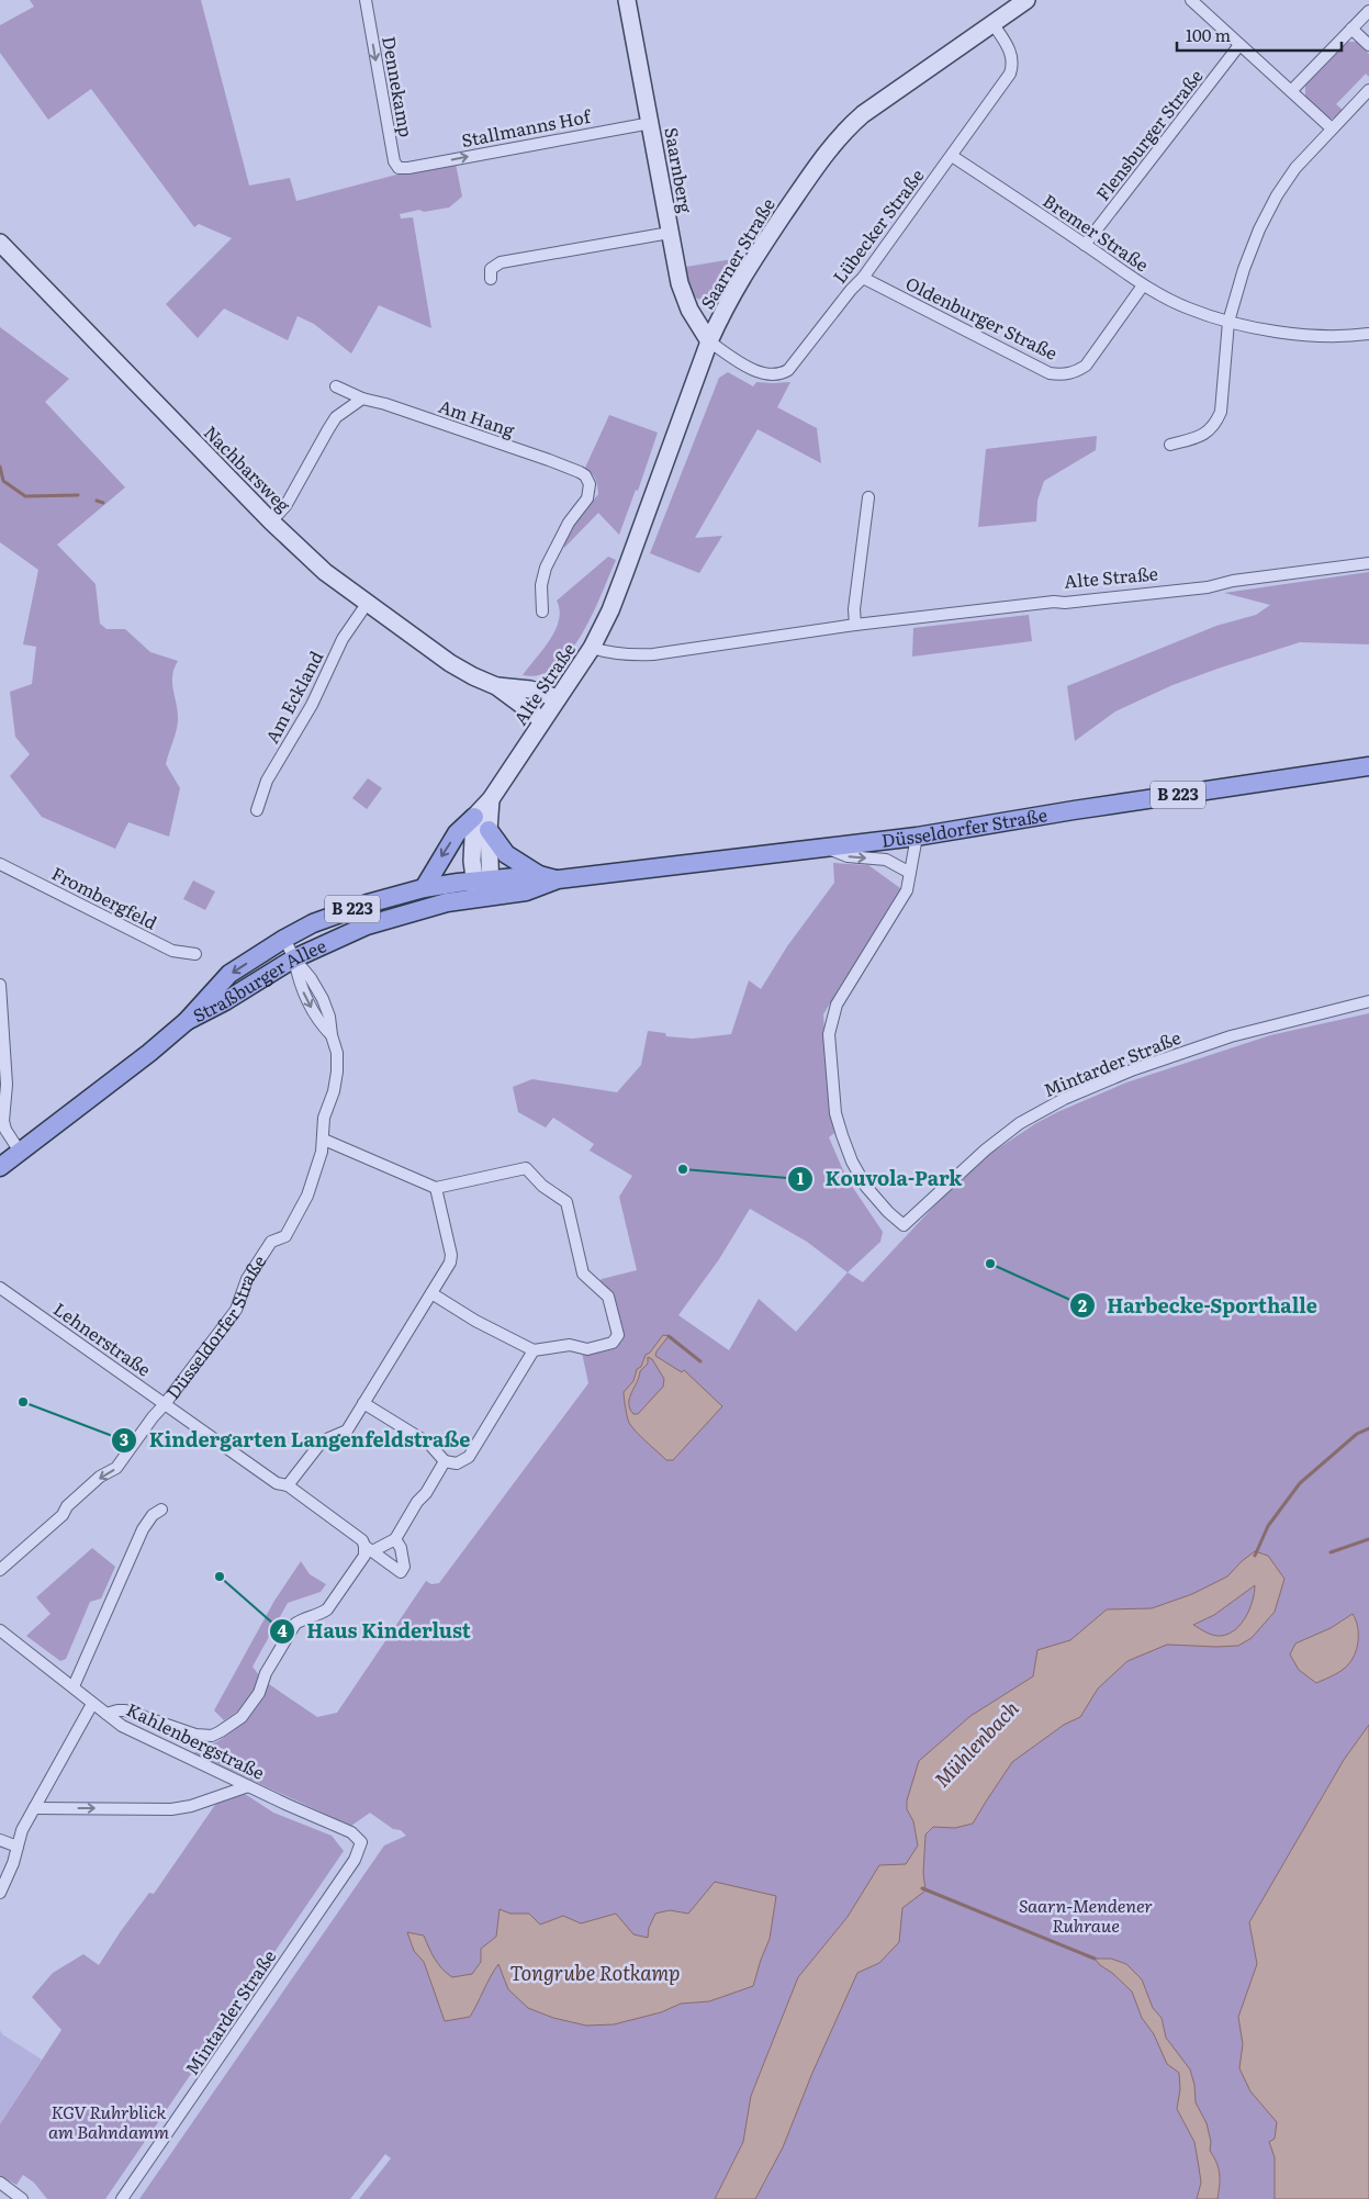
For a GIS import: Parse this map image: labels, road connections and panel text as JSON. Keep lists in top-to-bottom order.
{
  "streets": {
    "main road": [
      "Saarnberg",
      "Saarner Straße",
      "Nachbarsweg",
      "Alte Straße",
      "B 223",
      "Düsseldorfer Straße",
      "Straßburger Allee"
    ],
    "street": [
      "Dennekamp",
      "Stallmanns Hof",
      "Flensburger Straße",
      "Lübecker Straße",
      "Bremer Straße",
      "Oldenburger Straße",
      "Am Hang",
      "Am Eckland",
      "Frombergfeld",
      "Mintarder Straße",
      "Lehnerstraße",
      "Kahlenbergstraße"
    ]
  },
  "crossings": [
    ["Dennekamp", "Stallmanns Hof"],
    ["Stallmanns Hof", "Saarnberg"],
    ["Flensburger Straße", "Bremer Straße"],
    ["Saarnberg", "Lübecker Straße"],
    ["Saarnberg", "Saarner Straße"],
    ["Lübecker Straße", "Bremer Straße"],
    ["Lübecker Straße", "Saarner Straße"],
    ["Lübecker Straße", "Oldenburger Straße"],
    ["Bremer Straße", "Oldenburger Straße"],
    ["Saarner Straße", "Alte Straße"],
    ["Nachbarsweg", "Alte Straße"],
    ["Nachbarsweg", "Am Eckland"],
    ["Alte Straße", "Düsseldorfer Straße"],
    ["Alte Straße", "Straßburger Allee"],
    ["Düsseldorfer Straße", "Straßburger Allee"],
    ["Düsseldorfer Straße", "Lehnerstraße"],
    ["Mintarder Straße", "Kahlenbergstraße"]
  ],
  "one_way": ["Dennekamp", "Stallmanns Hof"],
  "water": ["Mühlenbach", "Tongrube Rotkamp"],
  "parks": ["Saarn-Mendener Ruhraue", "KGV Ruhrblick am Bahndamm"],
  "places": [
    "Kouvola-Park",
    "Harbecke-Sporthalle",
    "Kindergarten Langenfeldstraße",
    "Haus Kinderlust"
  ],
  "scale_bar": "100 m"
}
